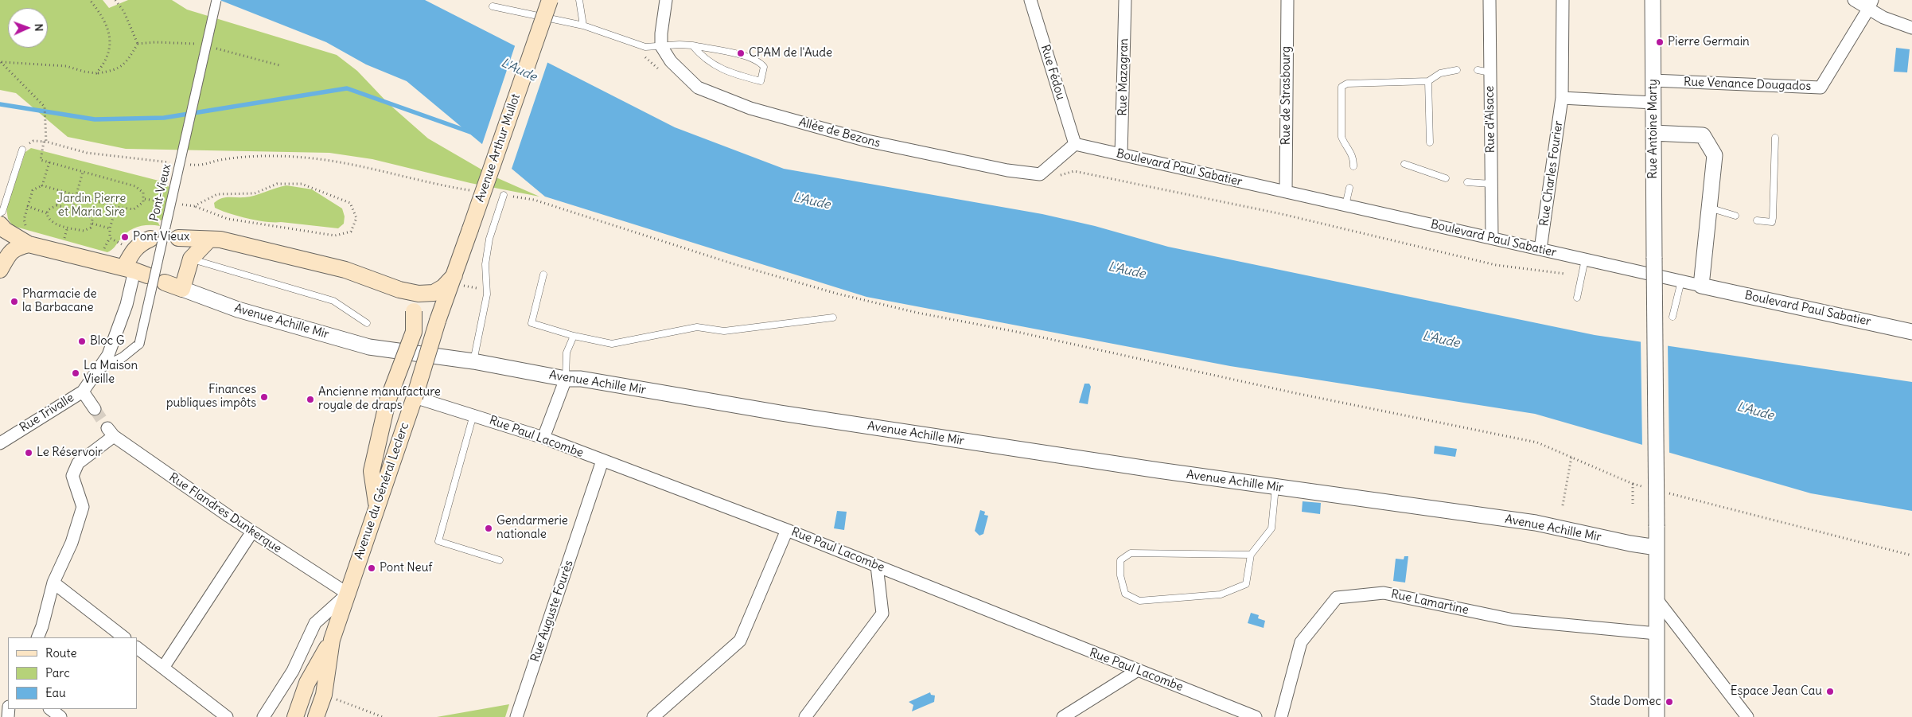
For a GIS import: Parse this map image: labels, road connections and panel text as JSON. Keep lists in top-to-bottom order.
{
  "streets": {
    "main road": ["Avenue Arthur Mullot", "Avenue du Général Leclerc"],
    "street": [
      "Rue Fédou",
      "Rue Mazagran",
      "Rue Venance Dougados",
      "Rue de Strasbourg",
      "Rue d'Alsace",
      "Rue Antoine Marty",
      "Allée de Bezons",
      "Boulevard Paul Sabatier",
      "Rue Charles Fourier",
      "Pont-Vieux",
      "Avenue Achille Mir",
      "Rue Trivalle",
      "Rue Paul Lacombe",
      "Rue Flandres Dunkerque",
      "Rue Lamartine",
      "Rue Auguste Fourès"
    ]
  },
  "crossings": [
    ["Rue Fédou", "Allée de Bezons"],
    ["Rue Fédou", "Boulevard Paul Sabatier"],
    ["Rue Mazagran", "Boulevard Paul Sabatier"],
    ["Rue Venance Dougados", "Rue Antoine Marty"],
    ["Rue de Strasbourg", "Boulevard Paul Sabatier"],
    ["Rue d'Alsace", "Boulevard Paul Sabatier"],
    ["Rue Antoine Marty", "Avenue Achille Mir"],
    ["Rue Antoine Marty", "Rue Lamartine"],
    ["Allée de Bezons", "Boulevard Paul Sabatier"],
    ["Avenue Arthur Mullot", "Avenue du Général Leclerc"],
    ["Boulevard Paul Sabatier", "Rue Charles Fourier"],
    ["Pont-Vieux", "Rue Trivalle"],
    ["Rue Paul Lacombe", "Avenue du Général Leclerc"],
    ["Rue Paul Lacombe", "Rue Auguste Fourès"],
    ["Avenue du Général Leclerc", "Rue Flandres Dunkerque"]
  ],
  "water": ["L'Aude"],
  "parks": ["Jardin Pierre et Maria Sire"],
  "places": [
    "Pierre Germain",
    "CPAM de l'Aude",
    "Pont Vieux",
    "Pharmacie de la Barbacane",
    "Bloc G",
    "La Maison Vieille",
    "Finances publiques impôts",
    "Ancienne manufacture royale de draps",
    "Le Réservoir",
    "Gendarmerie nationale",
    "Pont Neuf",
    "Espace Jean Cau",
    "Stade Domec"
  ],
  "legend": ["Route", "Parc", "Eau"],
  "north": "right"
}
